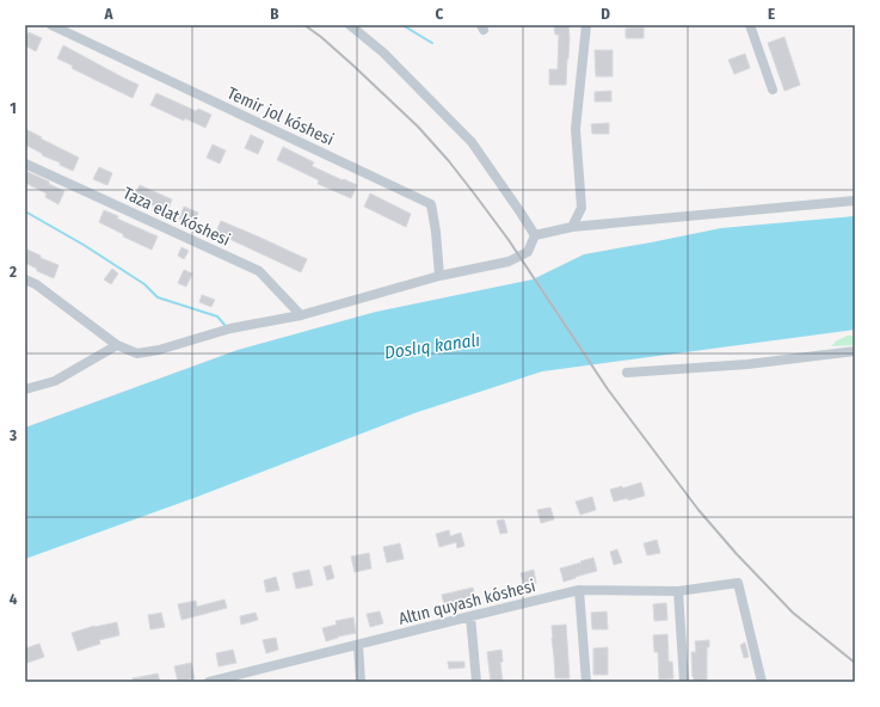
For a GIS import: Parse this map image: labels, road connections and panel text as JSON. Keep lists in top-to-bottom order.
{
  "streets": {
    "street": ["Temir jol kóshesi", "Taza elat kóshesi", "Altın quyash kóshesi"]
  },
  "water": ["Doslıq kanalı"],
  "grid": {
    "columns": [
      "A",
      "B",
      "C",
      "D",
      "E"
    ],
    "rows": [
      "1",
      "2",
      "3",
      "4"
    ]
  }
}
